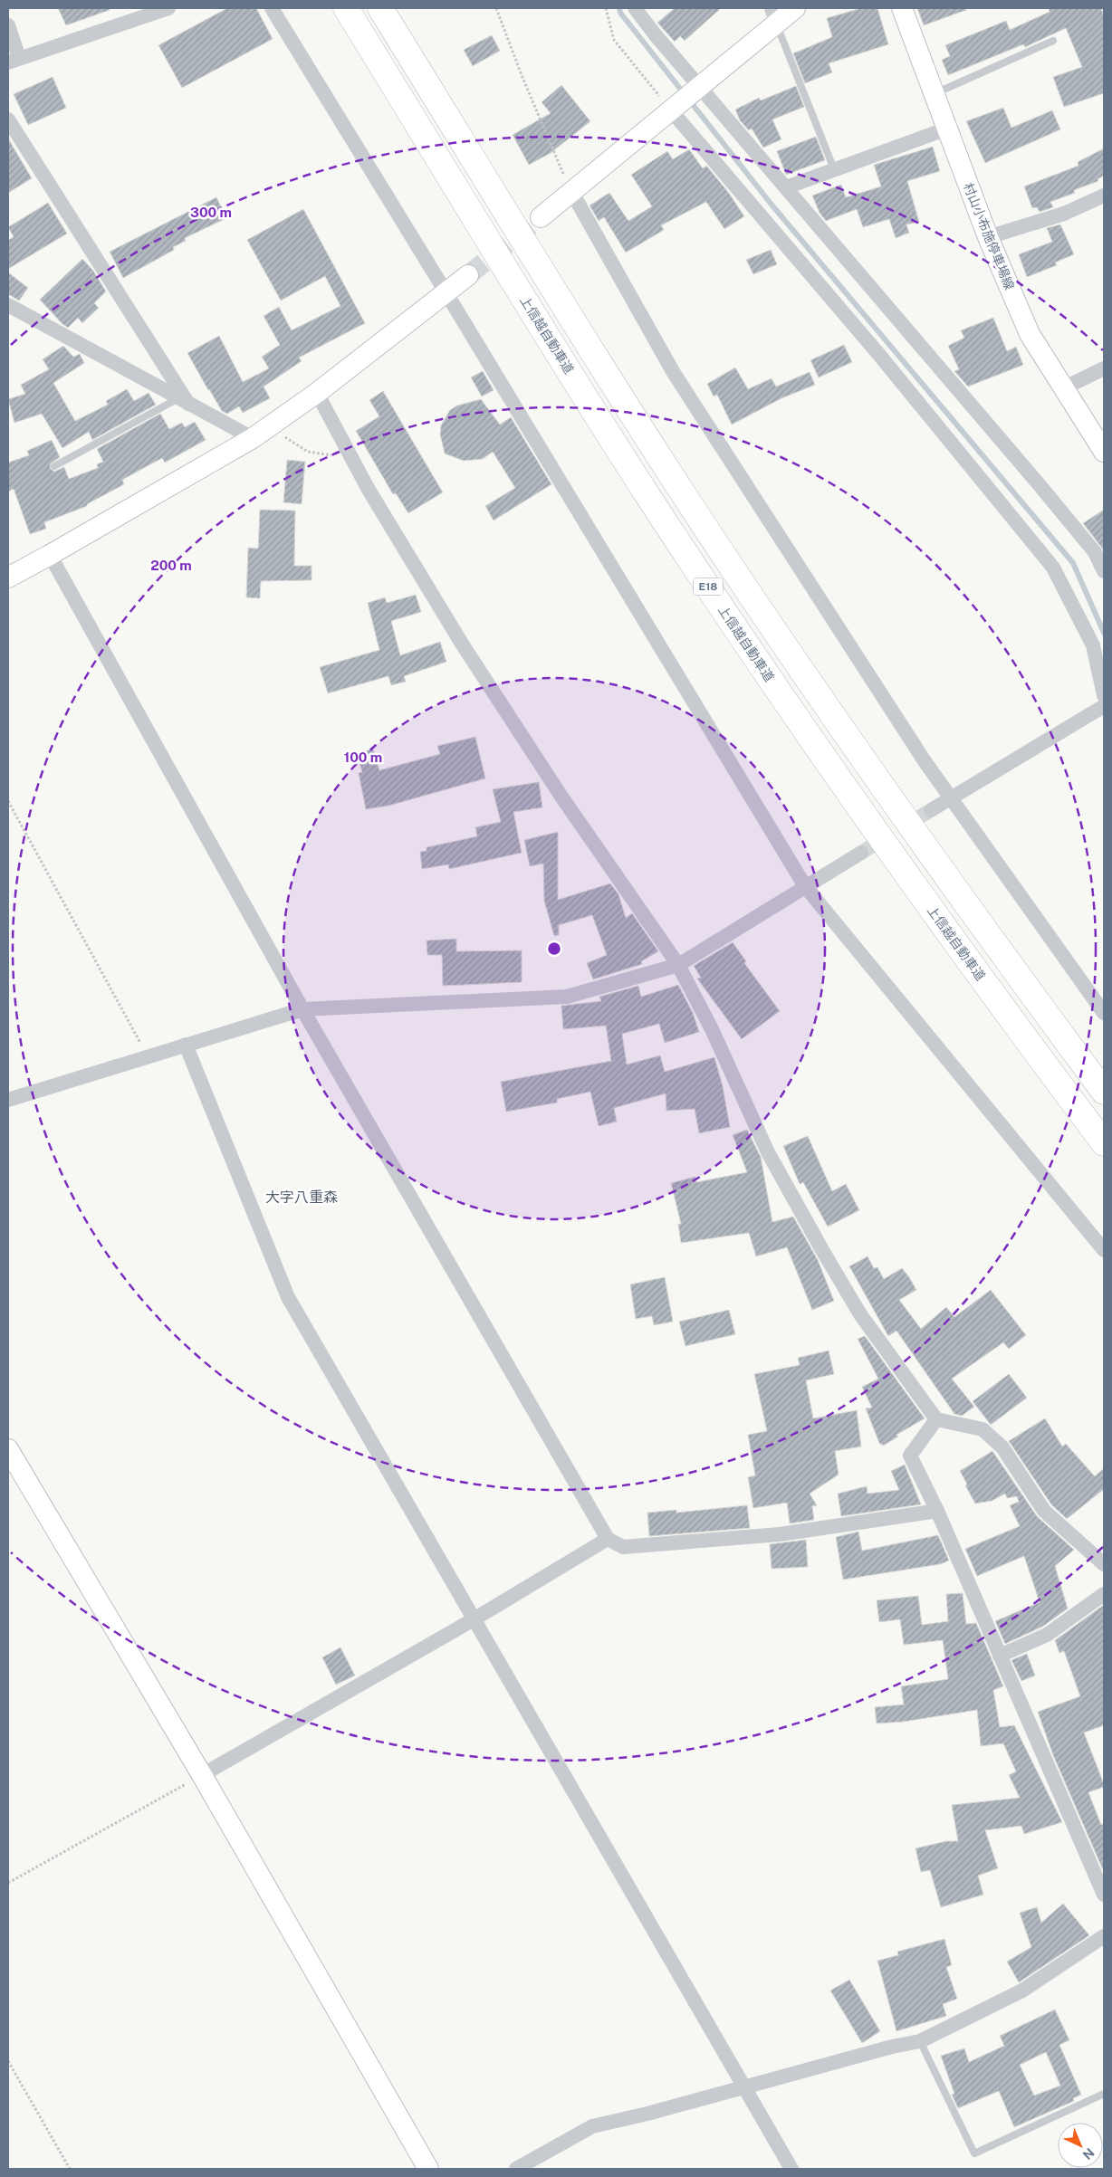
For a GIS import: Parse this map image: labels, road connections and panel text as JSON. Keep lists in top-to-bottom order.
{
  "streets": {
    "highway": ["上信越自動車道", "E18"],
    "street": ["村山小布施停車場線"]
  },
  "districts": ["大字八重森"],
  "north": "bottom right",
  "rings": ["300 m", "200 m", "100 m"]
}
